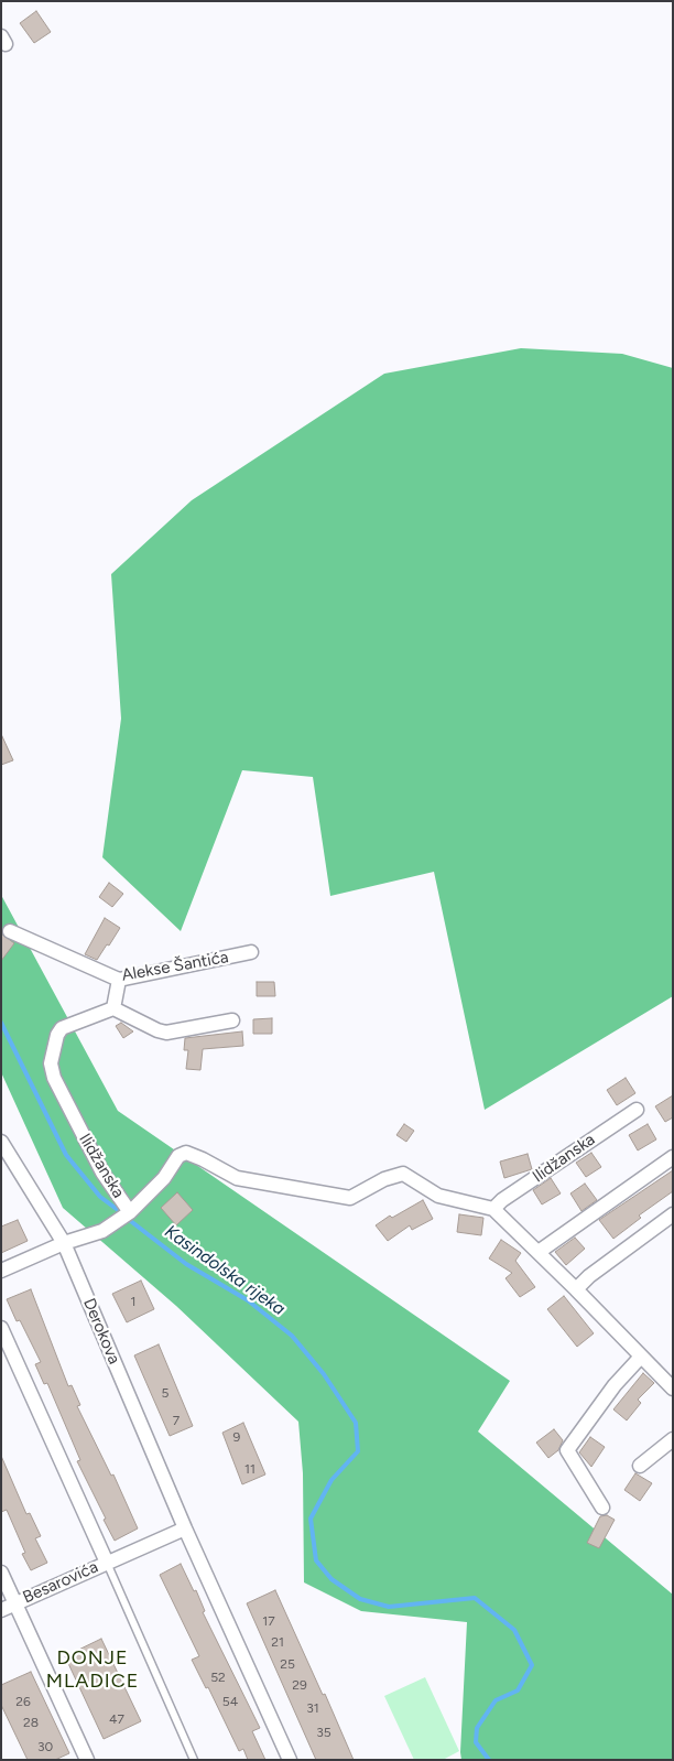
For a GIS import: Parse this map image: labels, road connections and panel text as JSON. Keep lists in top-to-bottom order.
{
  "streets": {
    "street": [
      "Alekse Šantića",
      "Ilidžanska",
      "Derokova",
      "Besarovića"
    ]
  },
  "districts": ["DONJE MLADICE"],
  "water": ["Kasindolska rijeka"],
  "house_numbers": [
    "1",
    "5",
    "7",
    "9",
    "11",
    "17",
    "21",
    "25",
    "52",
    "29",
    "26",
    "54",
    "31",
    "47",
    "28",
    "35",
    "30"
  ]
}
